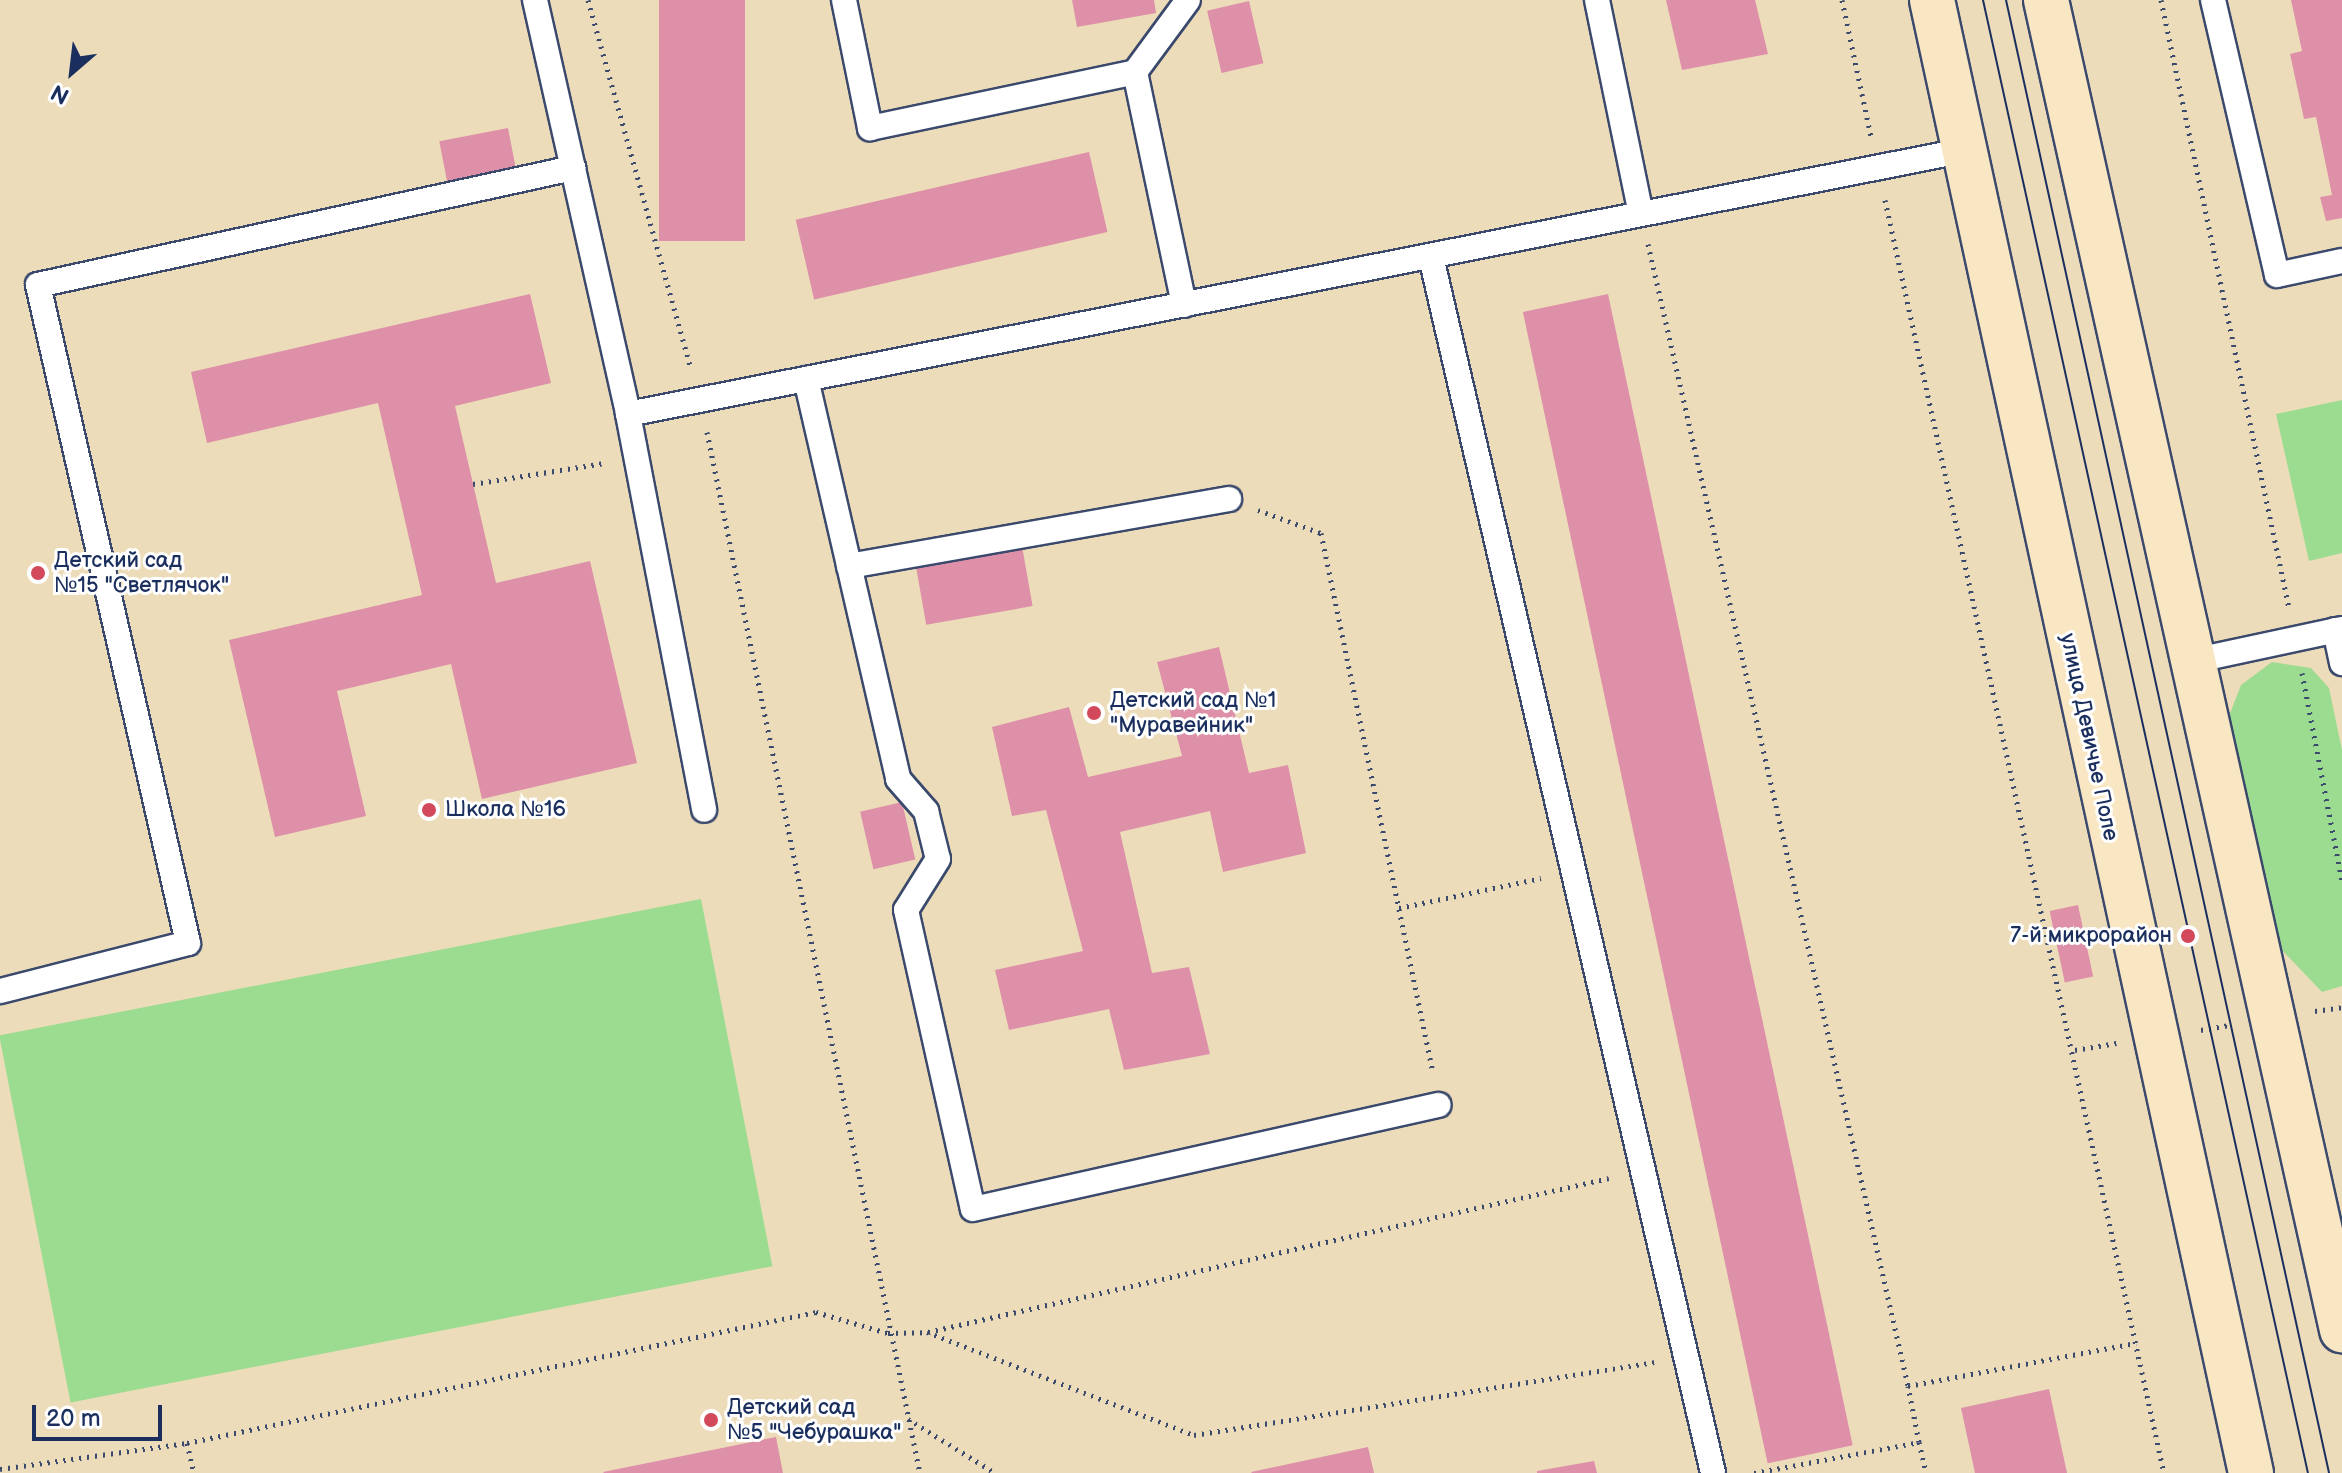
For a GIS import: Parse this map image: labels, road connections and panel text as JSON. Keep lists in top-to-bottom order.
{
  "streets": {
    "main road": ["улица Девичье Поле"]
  },
  "places": [
    "Детский сад №15 \"Светлячок\"",
    "Детский сад №1 \"Муравейник\"",
    "Школа №16",
    "7-й микрорайон",
    "Детский сад №5 \"Чебурашка\""
  ],
  "scale_bar": "20 m",
  "north": "bottom left"
}
